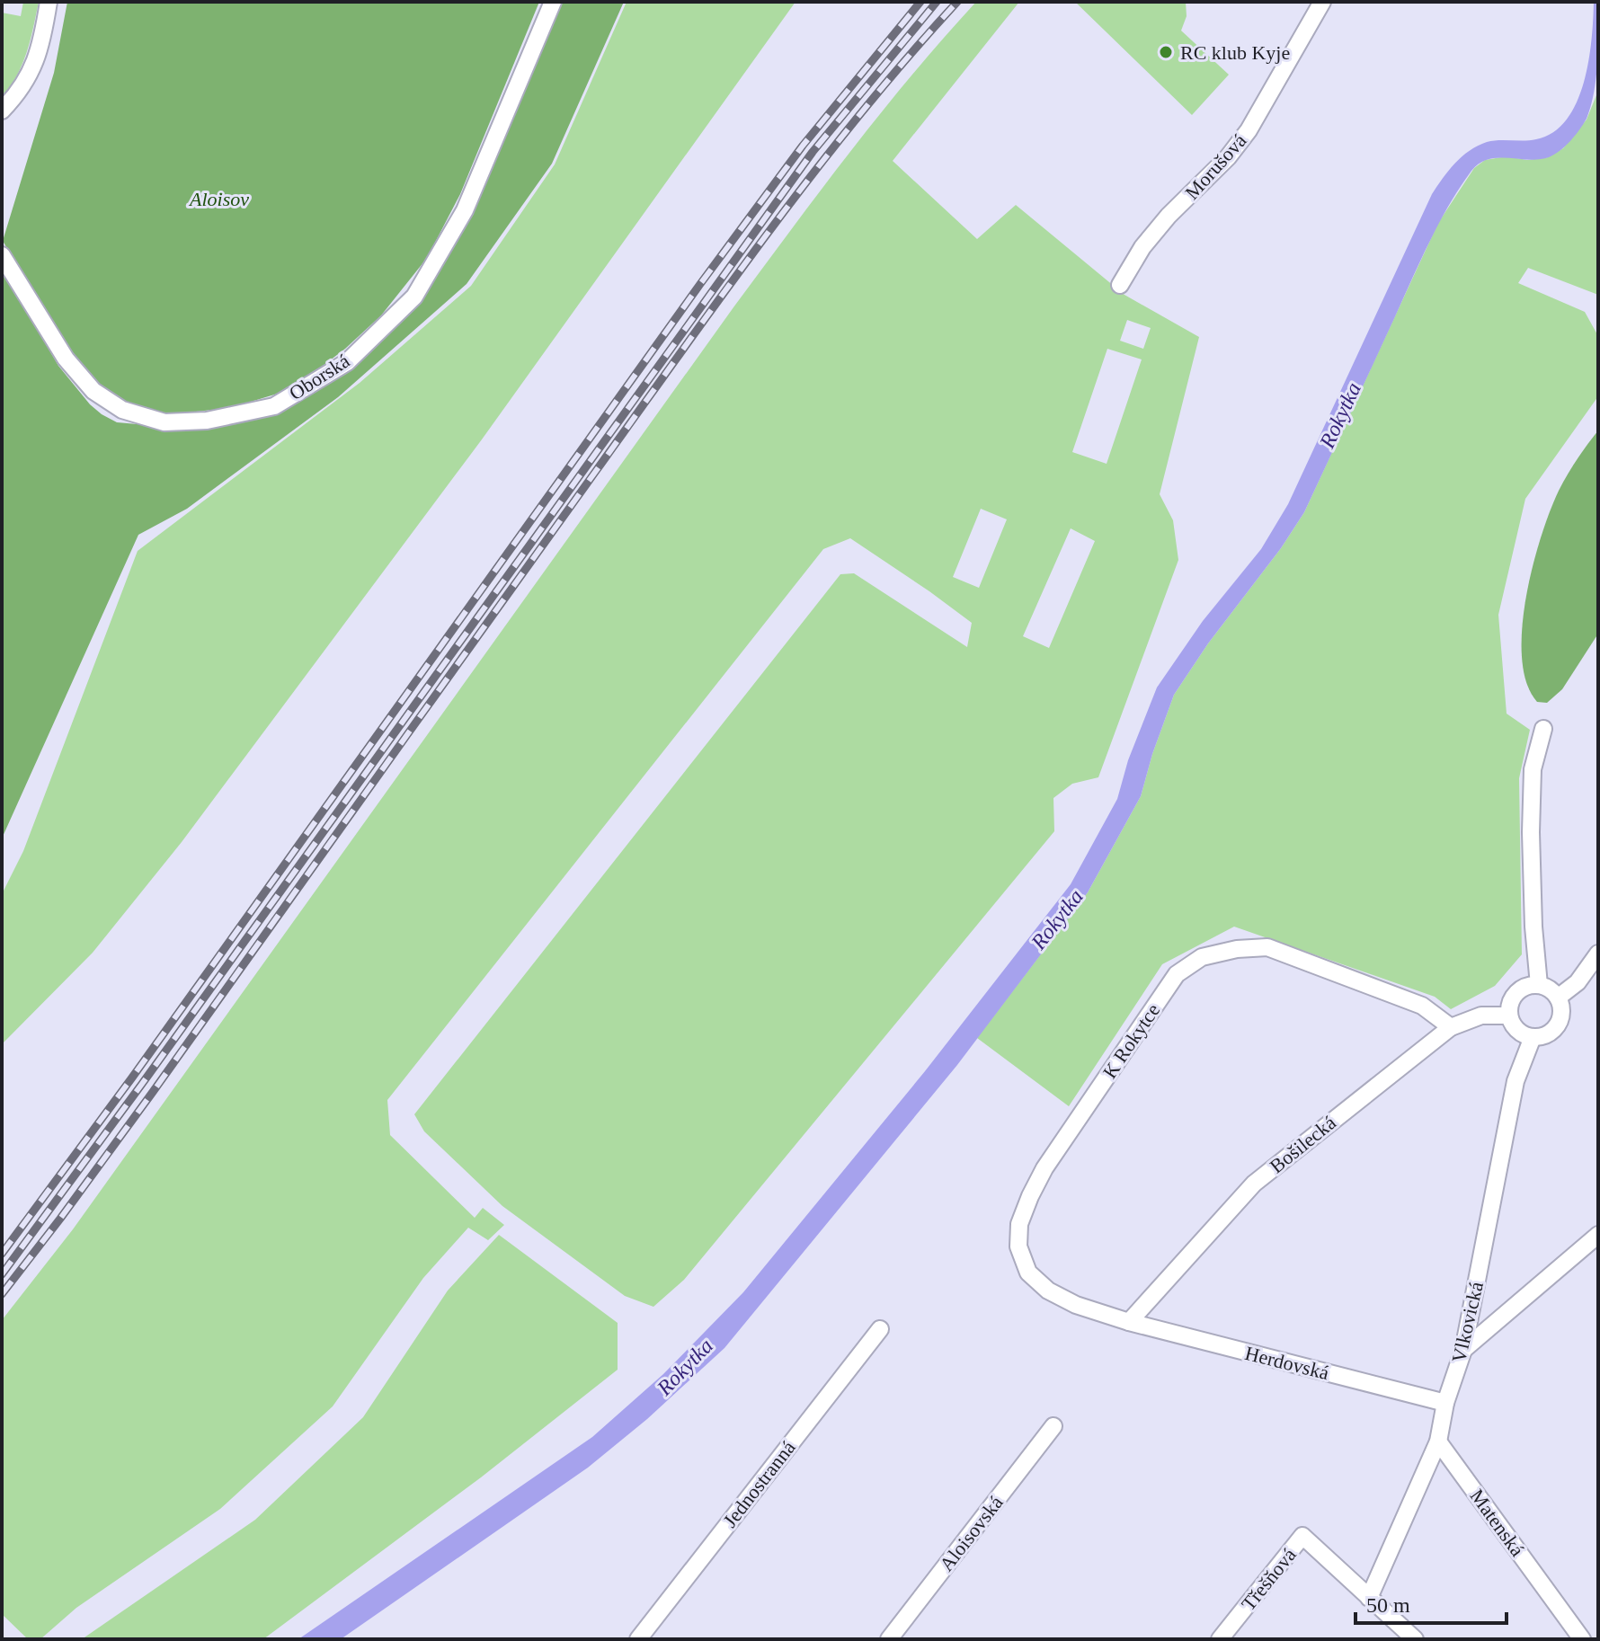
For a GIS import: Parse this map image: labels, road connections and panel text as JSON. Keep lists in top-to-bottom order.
{
  "streets": {
    "street": [
      "Morušová",
      "Oborská",
      "K Rokytce",
      "Bošilecká",
      "Vlkovická",
      "Herdovská",
      "Jednostranná",
      "Matenská",
      "Aloisovská",
      "Třešňová"
    ]
  },
  "crossings": [
    ["K Rokytce", "Bošilecká"],
    ["K Rokytce", "Herdovská"],
    ["Bošilecká", "Vlkovická"],
    ["Bošilecká", "Herdovská"],
    ["Vlkovická", "Herdovská"],
    ["Vlkovická", "Matenská"],
    ["Vlkovická", "Třešňová"]
  ],
  "water": ["Rokytka"],
  "parks": ["Aloisov"],
  "places": ["RC klub Kyje"],
  "scale_bar": "50 m"
}
